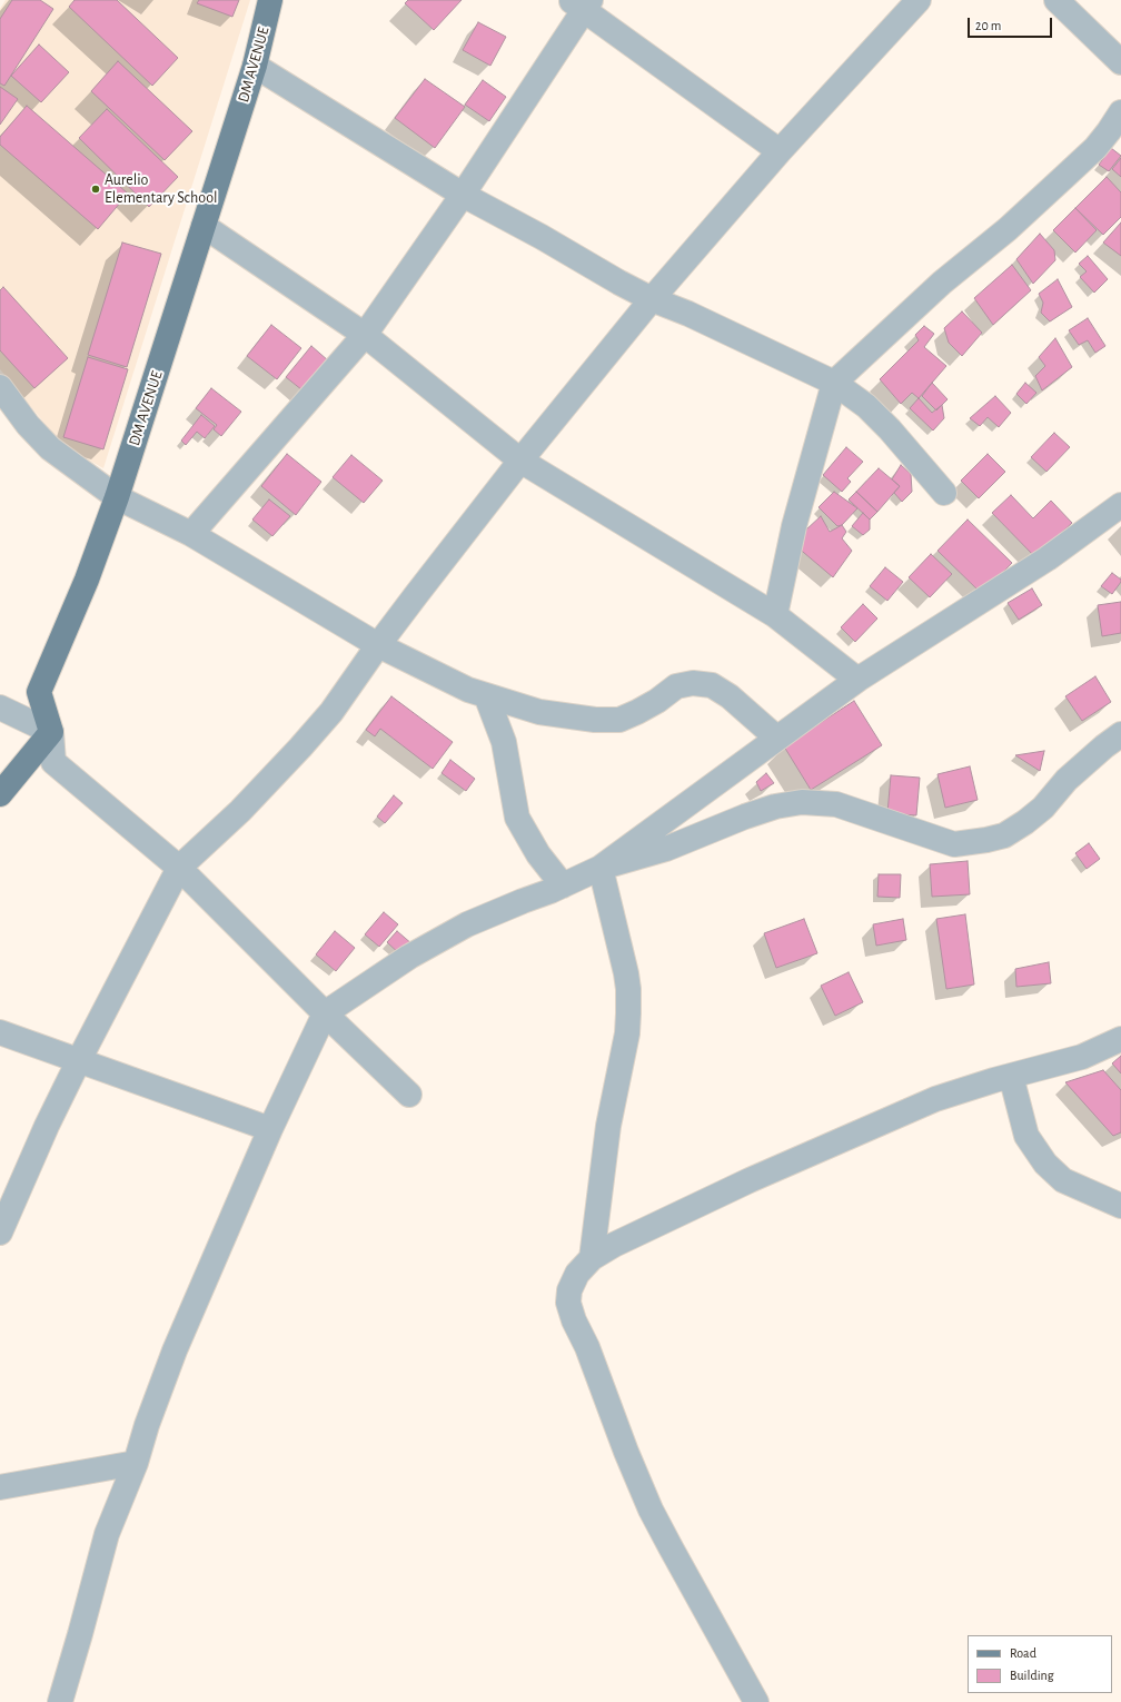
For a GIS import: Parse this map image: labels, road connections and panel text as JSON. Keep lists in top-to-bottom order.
{
  "streets": {
    "main road": ["DM AVENUE"]
  },
  "places": ["Aurelio Elementary School"],
  "legend": ["Road", "Building"],
  "scale_bar": "20 m"
}
